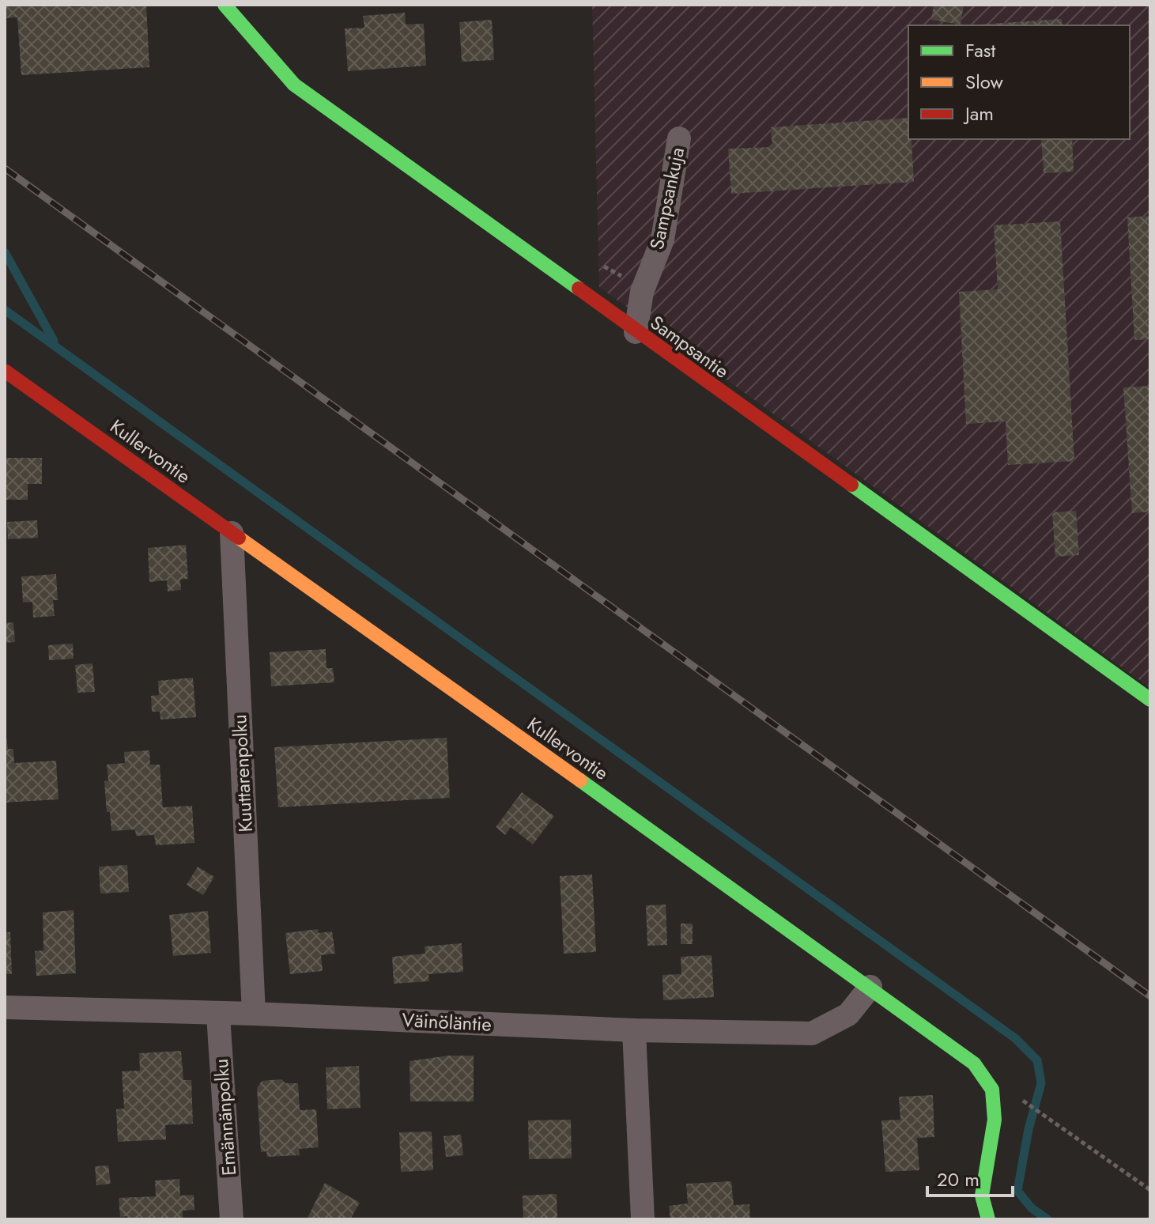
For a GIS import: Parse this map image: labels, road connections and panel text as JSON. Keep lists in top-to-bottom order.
{
  "streets": {
    "street": [
      "Sampsankuja",
      "Sampsantie",
      "Kullervontie",
      "Kuuttarenpolku",
      "Väinöläntie",
      "Emännänpolku"
    ]
  },
  "crossings": [
    ["Sampsankuja", "Sampsantie"],
    ["Kullervontie", "Kuuttarenpolku"],
    ["Kullervontie", "Väinöläntie"],
    ["Kuuttarenpolku", "Väinöläntie"],
    ["Väinöläntie", "Emännänpolku"]
  ],
  "legend": ["Fast", "Slow", "Jam"],
  "scale_bar": "20 m"
}
